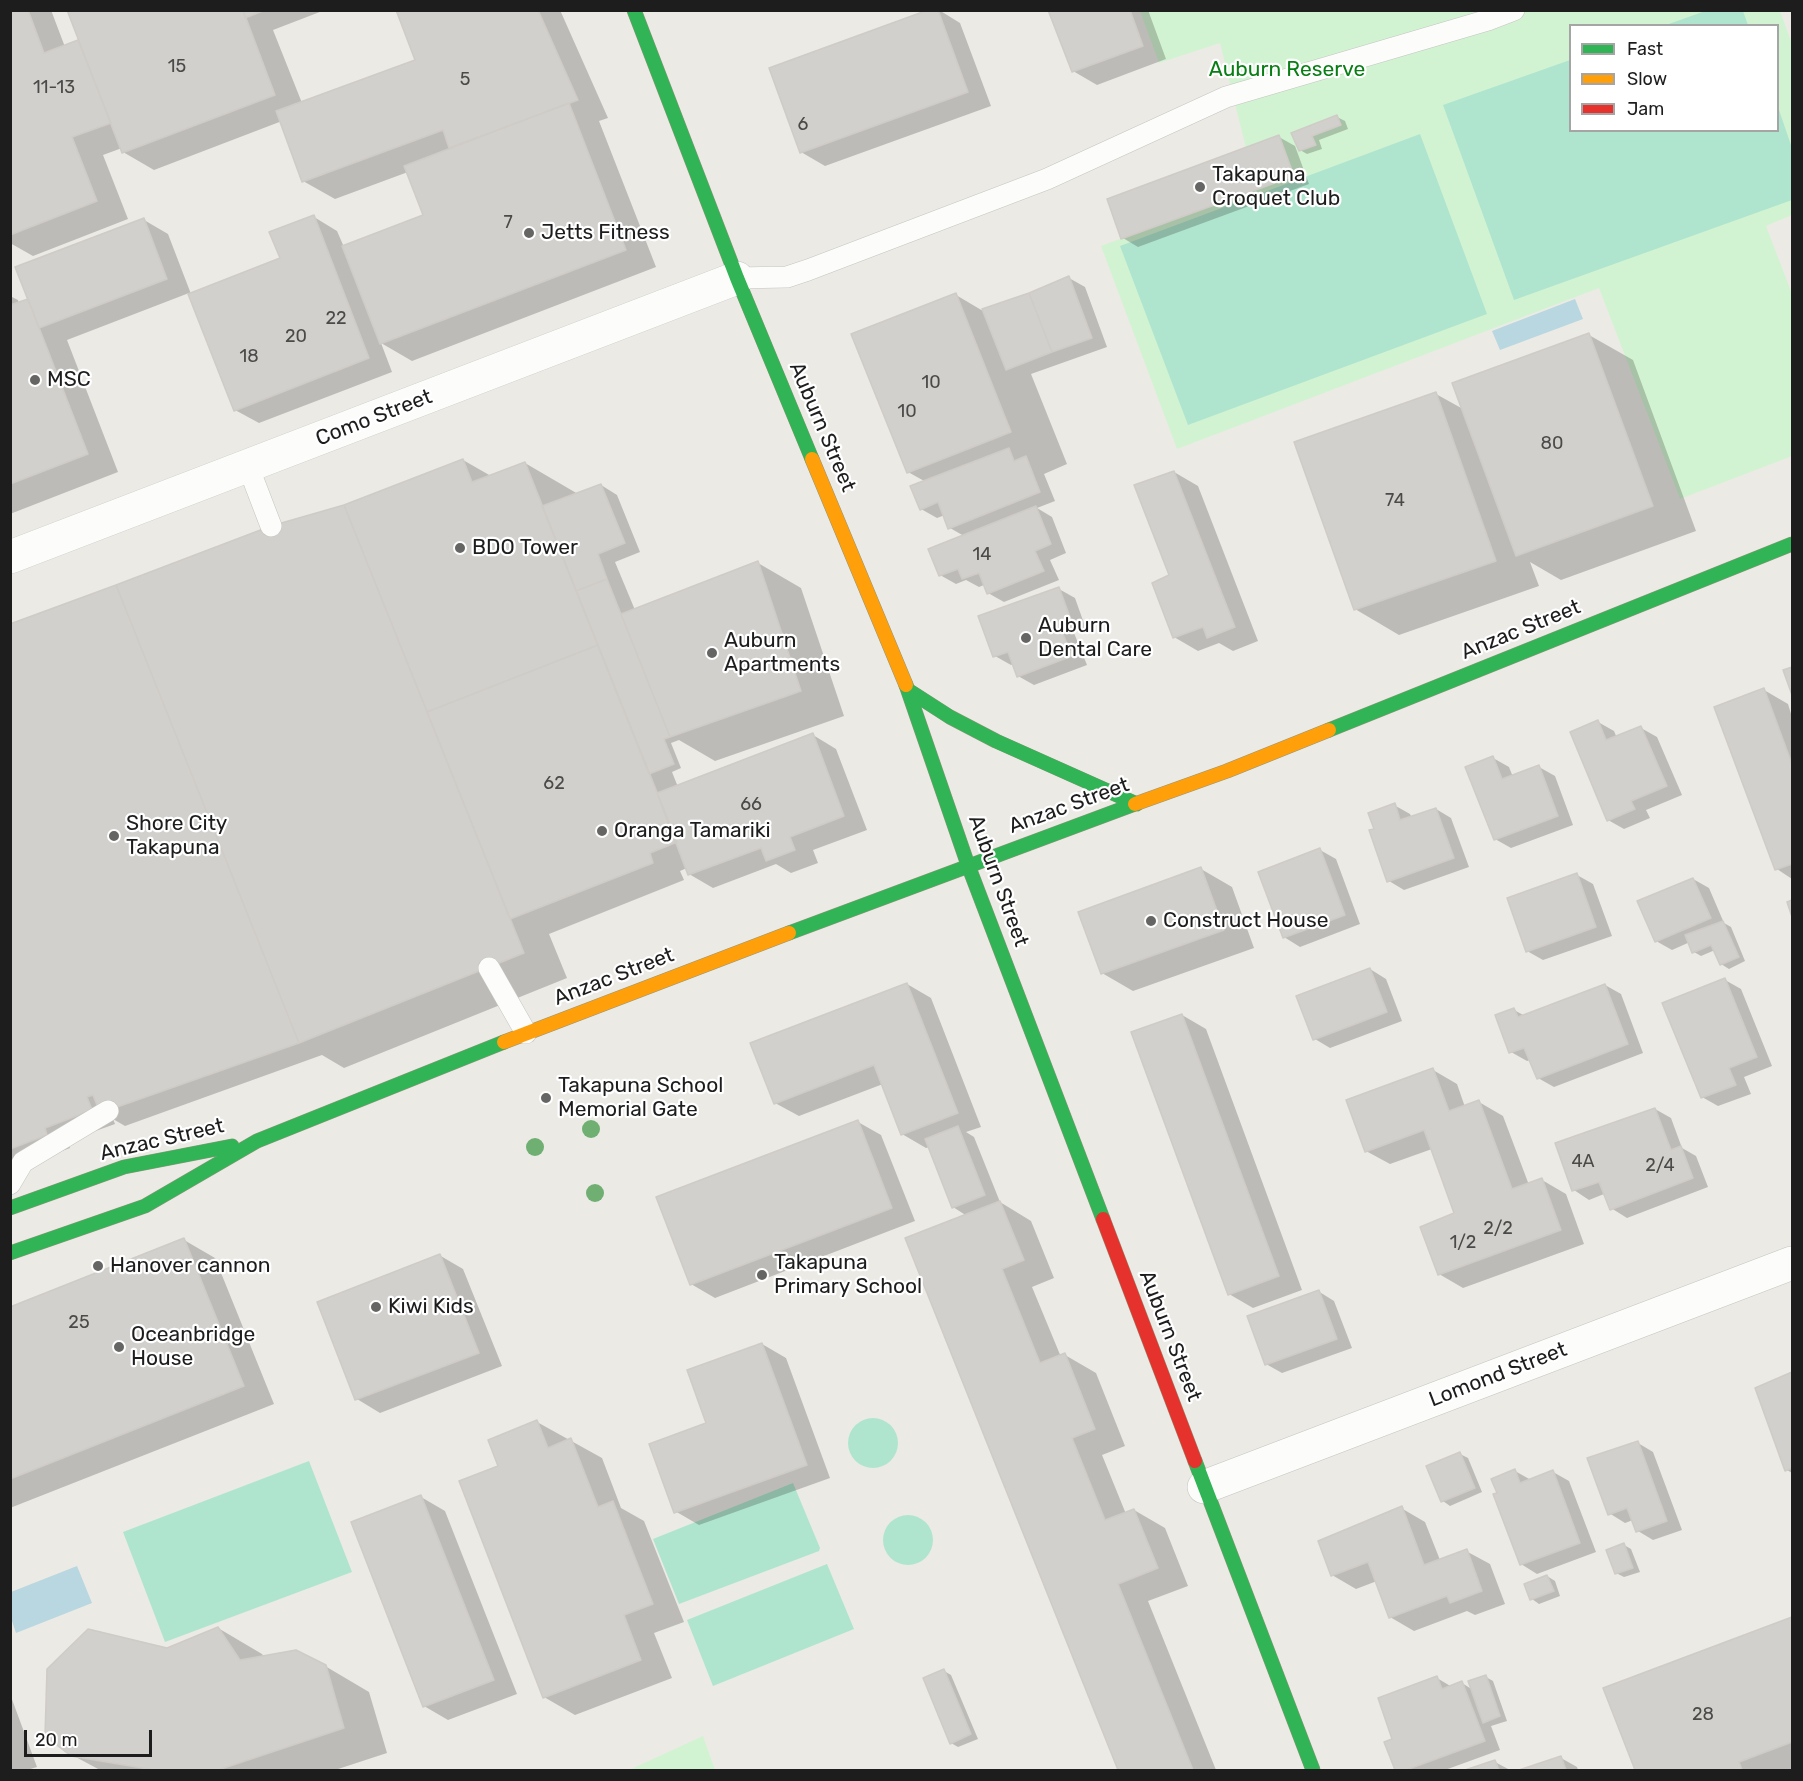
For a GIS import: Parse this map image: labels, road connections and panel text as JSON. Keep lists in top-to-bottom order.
{
  "streets": {
    "main road": ["Auburn Street", "Anzac Street"],
    "street": ["Como Street", "Lomond Street"]
  },
  "crossings": [
    ["Como Street", "Auburn Street"],
    ["Auburn Street", "Anzac Street"],
    ["Auburn Street", "Lomond Street"]
  ],
  "parks": ["Auburn Reserve"],
  "places": [
    "Takapuna Croquet Club",
    "Jetts Fitness",
    "MSC",
    "BDO Tower",
    "Auburn Dental Care",
    "Auburn Apartments",
    "Oranga Tamariki",
    "Shore City Takapuna",
    "Construct House",
    "Takapuna School Memorial Gate",
    "Hanover cannon",
    "Takapuna Primary School",
    "Kiwi Kids",
    "Oceanbridge House"
  ],
  "house_numbers": [
    "15",
    "5",
    "11-13",
    "6",
    "7",
    "22",
    "20",
    "18",
    "10",
    "10",
    "80",
    "74",
    "14",
    "62",
    "66",
    "4A",
    "2/4",
    "2/2",
    "1/2",
    "25",
    "28"
  ],
  "legend": ["Fast", "Slow", "Jam"],
  "scale_bar": "20 m"
}
